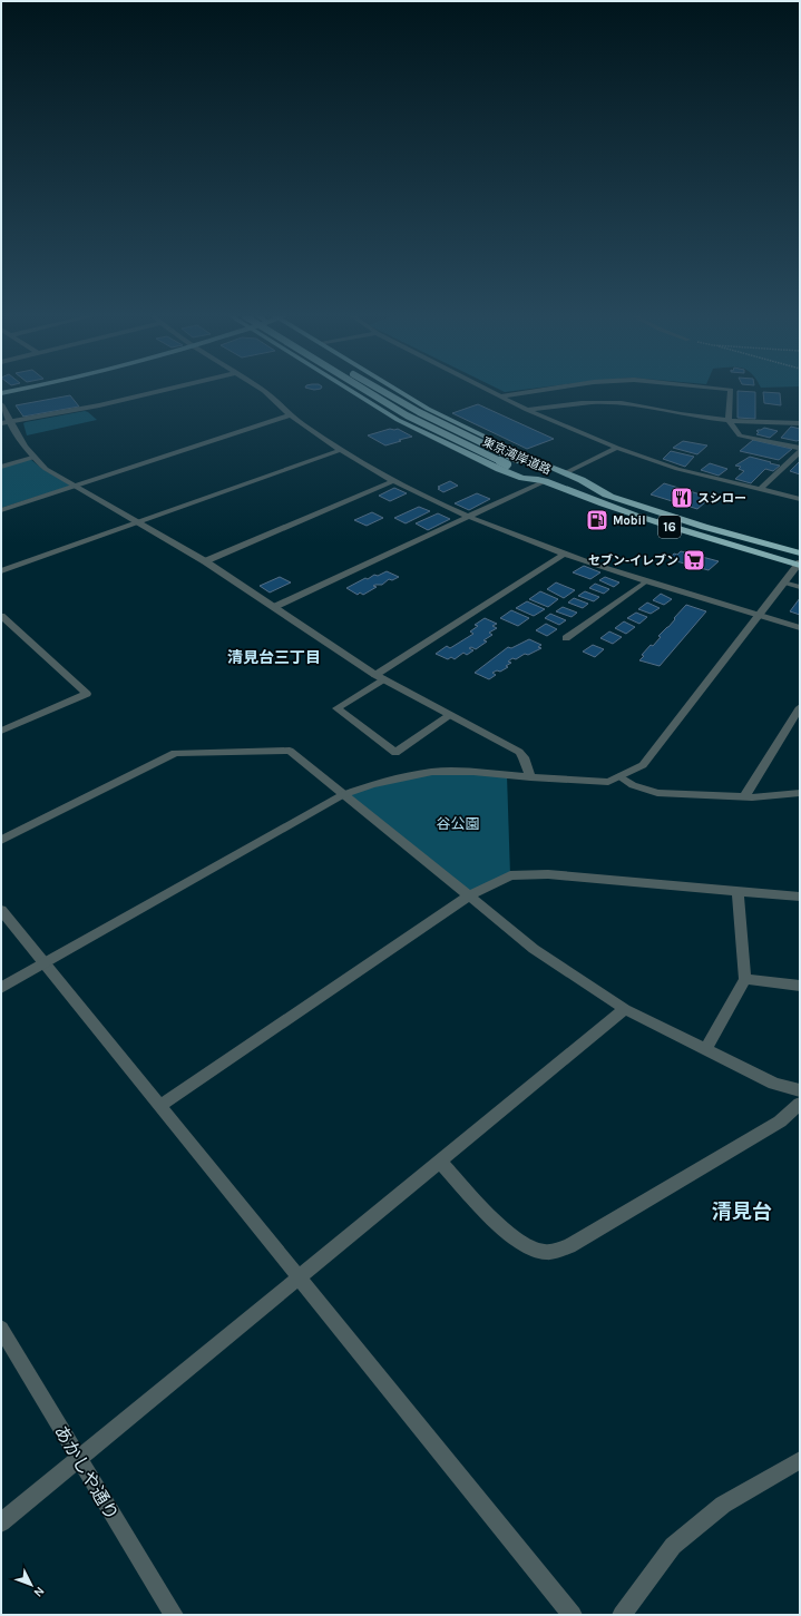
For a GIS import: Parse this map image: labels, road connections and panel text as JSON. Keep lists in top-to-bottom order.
{
  "streets": {
    "highway": ["東京湾岸道路", "16"],
    "street": ["あかしや通り"]
  },
  "crossings": [
    ["東京湾岸道路", "16"]
  ],
  "districts": ["清見台三丁目", "清見台"],
  "parks": ["谷公園"],
  "places": {
    "restaurant": ["スシロー"],
    "fuel station": ["Mobil"],
    "supermarket": ["セブン-イレブン"]
  },
  "north": "bottom right"
}
